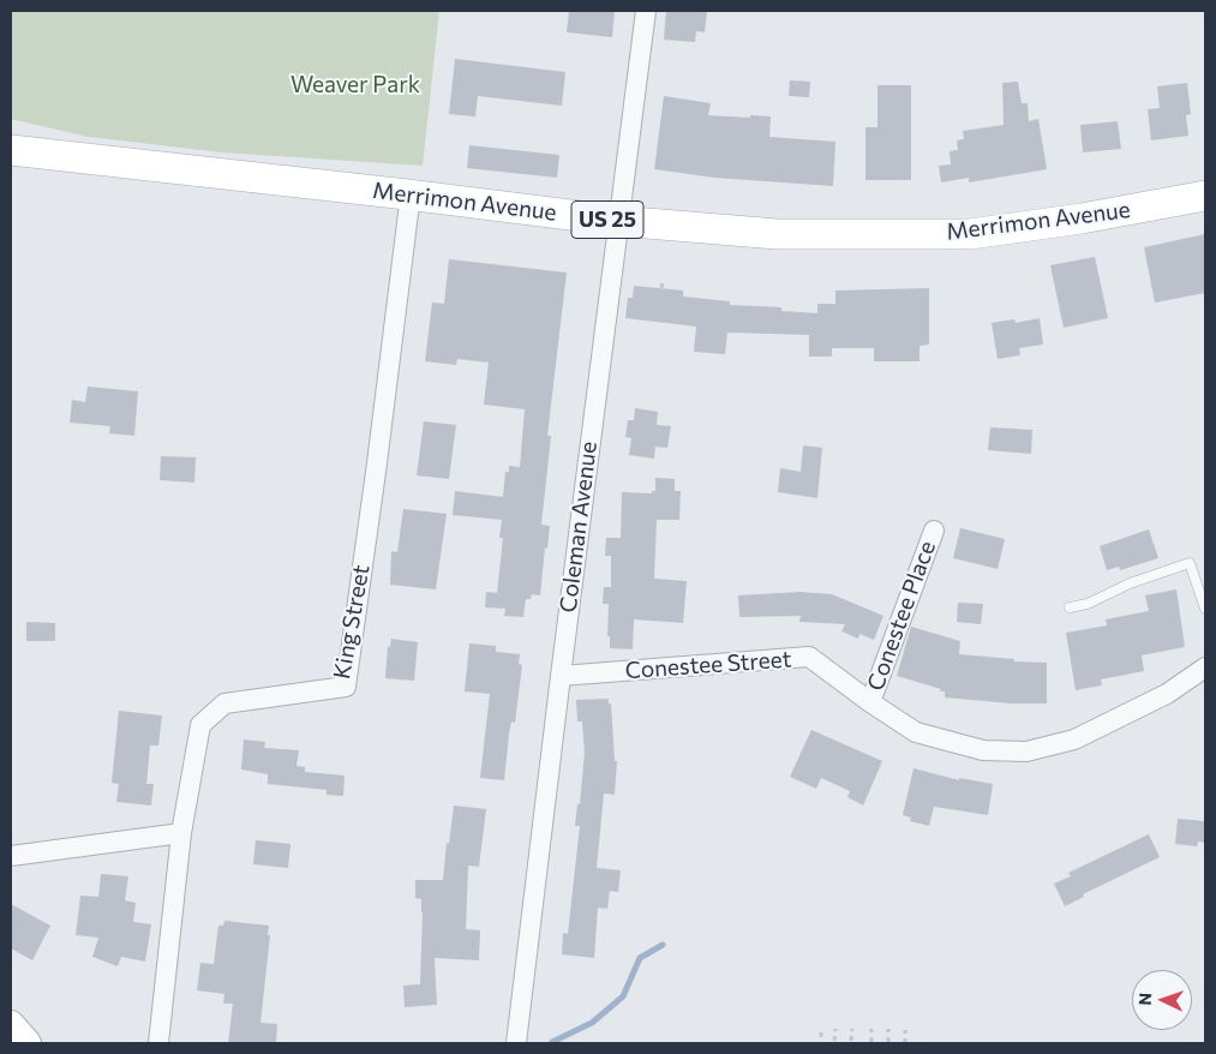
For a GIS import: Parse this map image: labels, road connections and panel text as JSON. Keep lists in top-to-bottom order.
{
  "streets": {
    "main road": ["Merrimon Avenue", "US 25"],
    "street": [
      "Coleman Avenue",
      "Conestee Place",
      "King Street",
      "Conestee Street"
    ]
  },
  "crossings": [
    ["Merrimon Avenue", "Coleman Avenue"],
    ["Merrimon Avenue", "King Street"],
    ["Coleman Avenue", "Conestee Street"],
    ["Conestee Place", "Conestee Street"]
  ],
  "parks": ["Weaver Park"],
  "north": "left"
}
